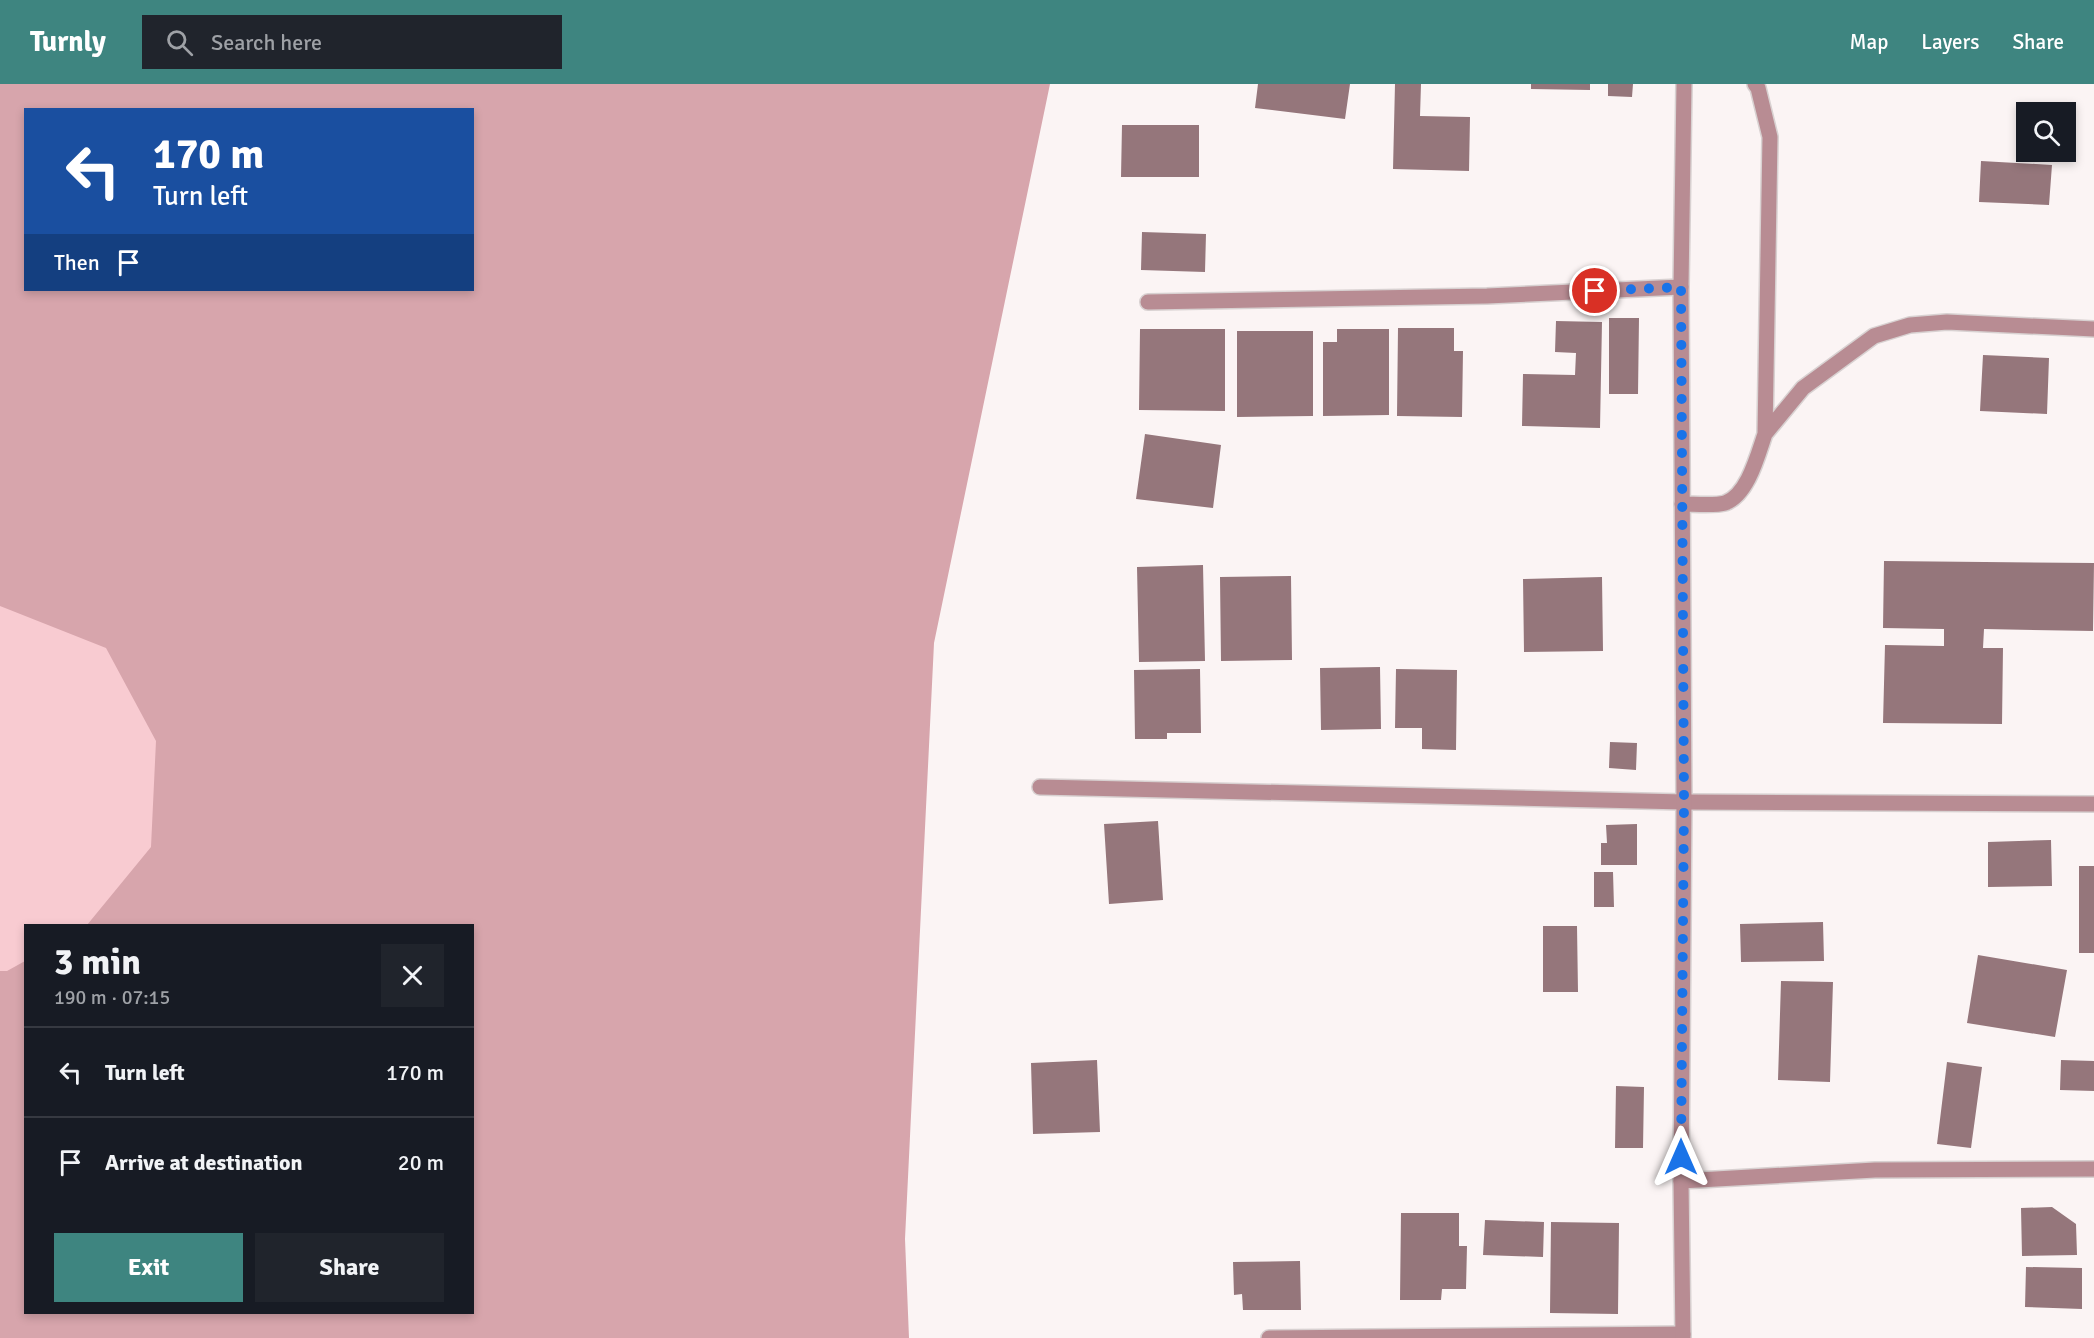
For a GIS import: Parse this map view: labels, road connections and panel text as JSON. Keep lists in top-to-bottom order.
{
  "page": {
    "header": "Turnly",
    "search": "Search here",
    "nav": ["Map", "Layers", "Share"],
    "turn": ["170 m", "Turn left"],
    "then": "Then",
    "heading": ["3 min", "190 m · 07:15"],
    "list": [
      {
        "name": "Turn left",
        "value": "170 m"
      },
      {
        "name": "Arrive at destination",
        "value": "20 m"
      }
    ],
    "buttons": ["Exit", "Share"]
  }
}
